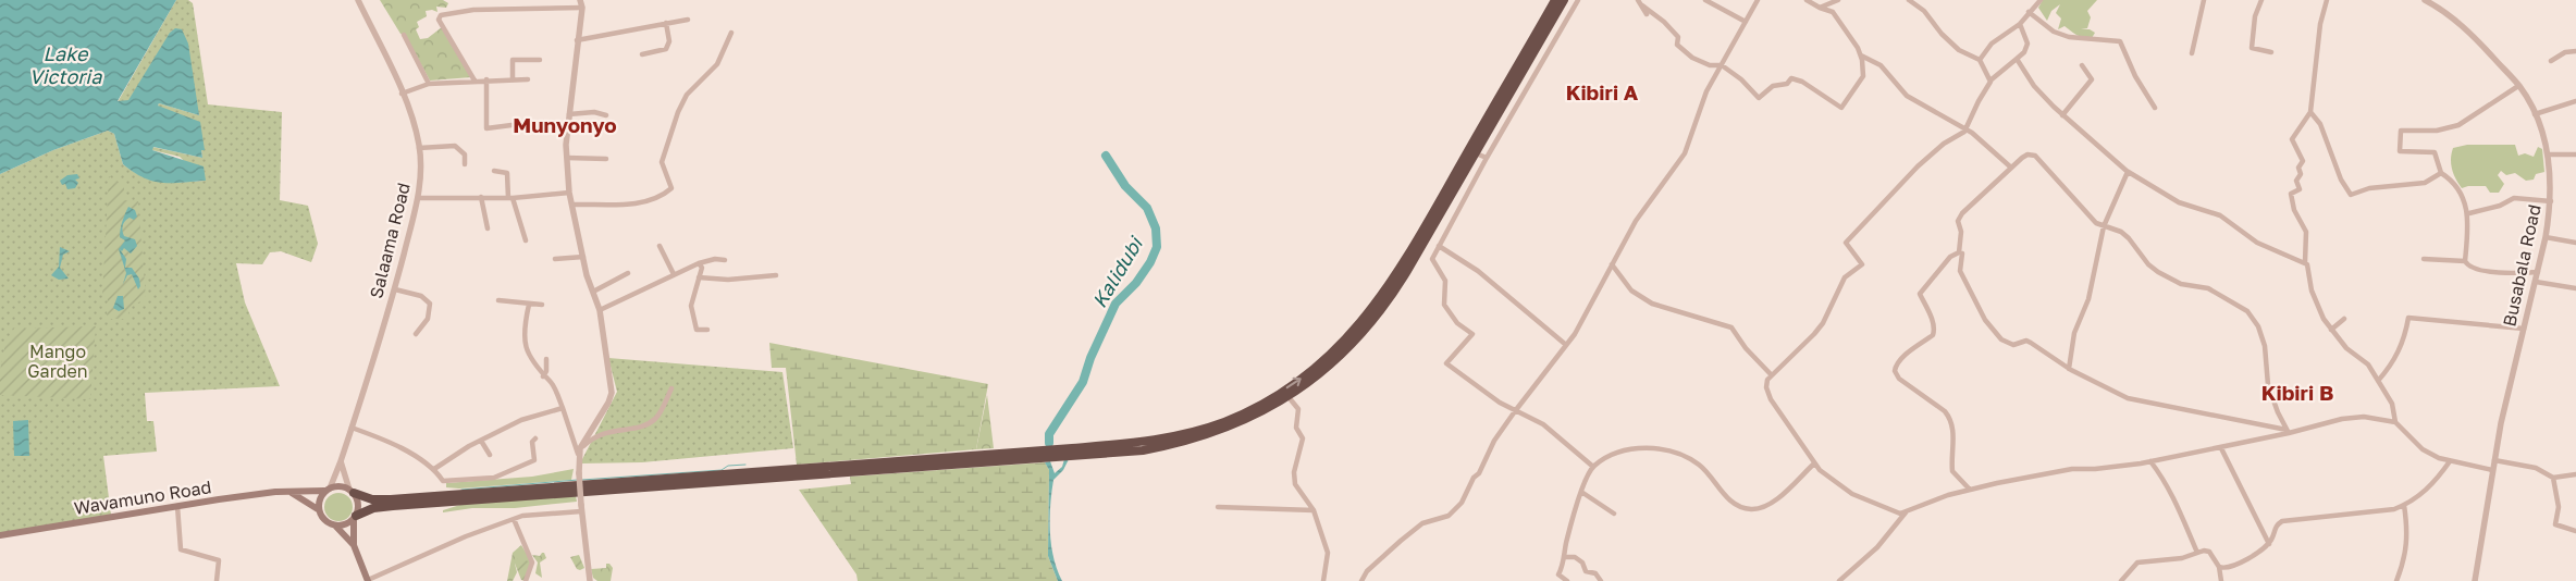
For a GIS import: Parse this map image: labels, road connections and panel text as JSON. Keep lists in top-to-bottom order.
{
  "streets": {
    "main road": ["Wavamuno Road"],
    "street": ["Salaama Road", "Busabala Road"]
  },
  "crossings": [
    ["Salaama Road", "Wavamuno Road"]
  ],
  "districts": ["Kibiri A", "Munyonyo", "Kibiri B"],
  "water": ["Lake Victoria", "Kalidubi"],
  "parks": ["Mango Garden"]
}
